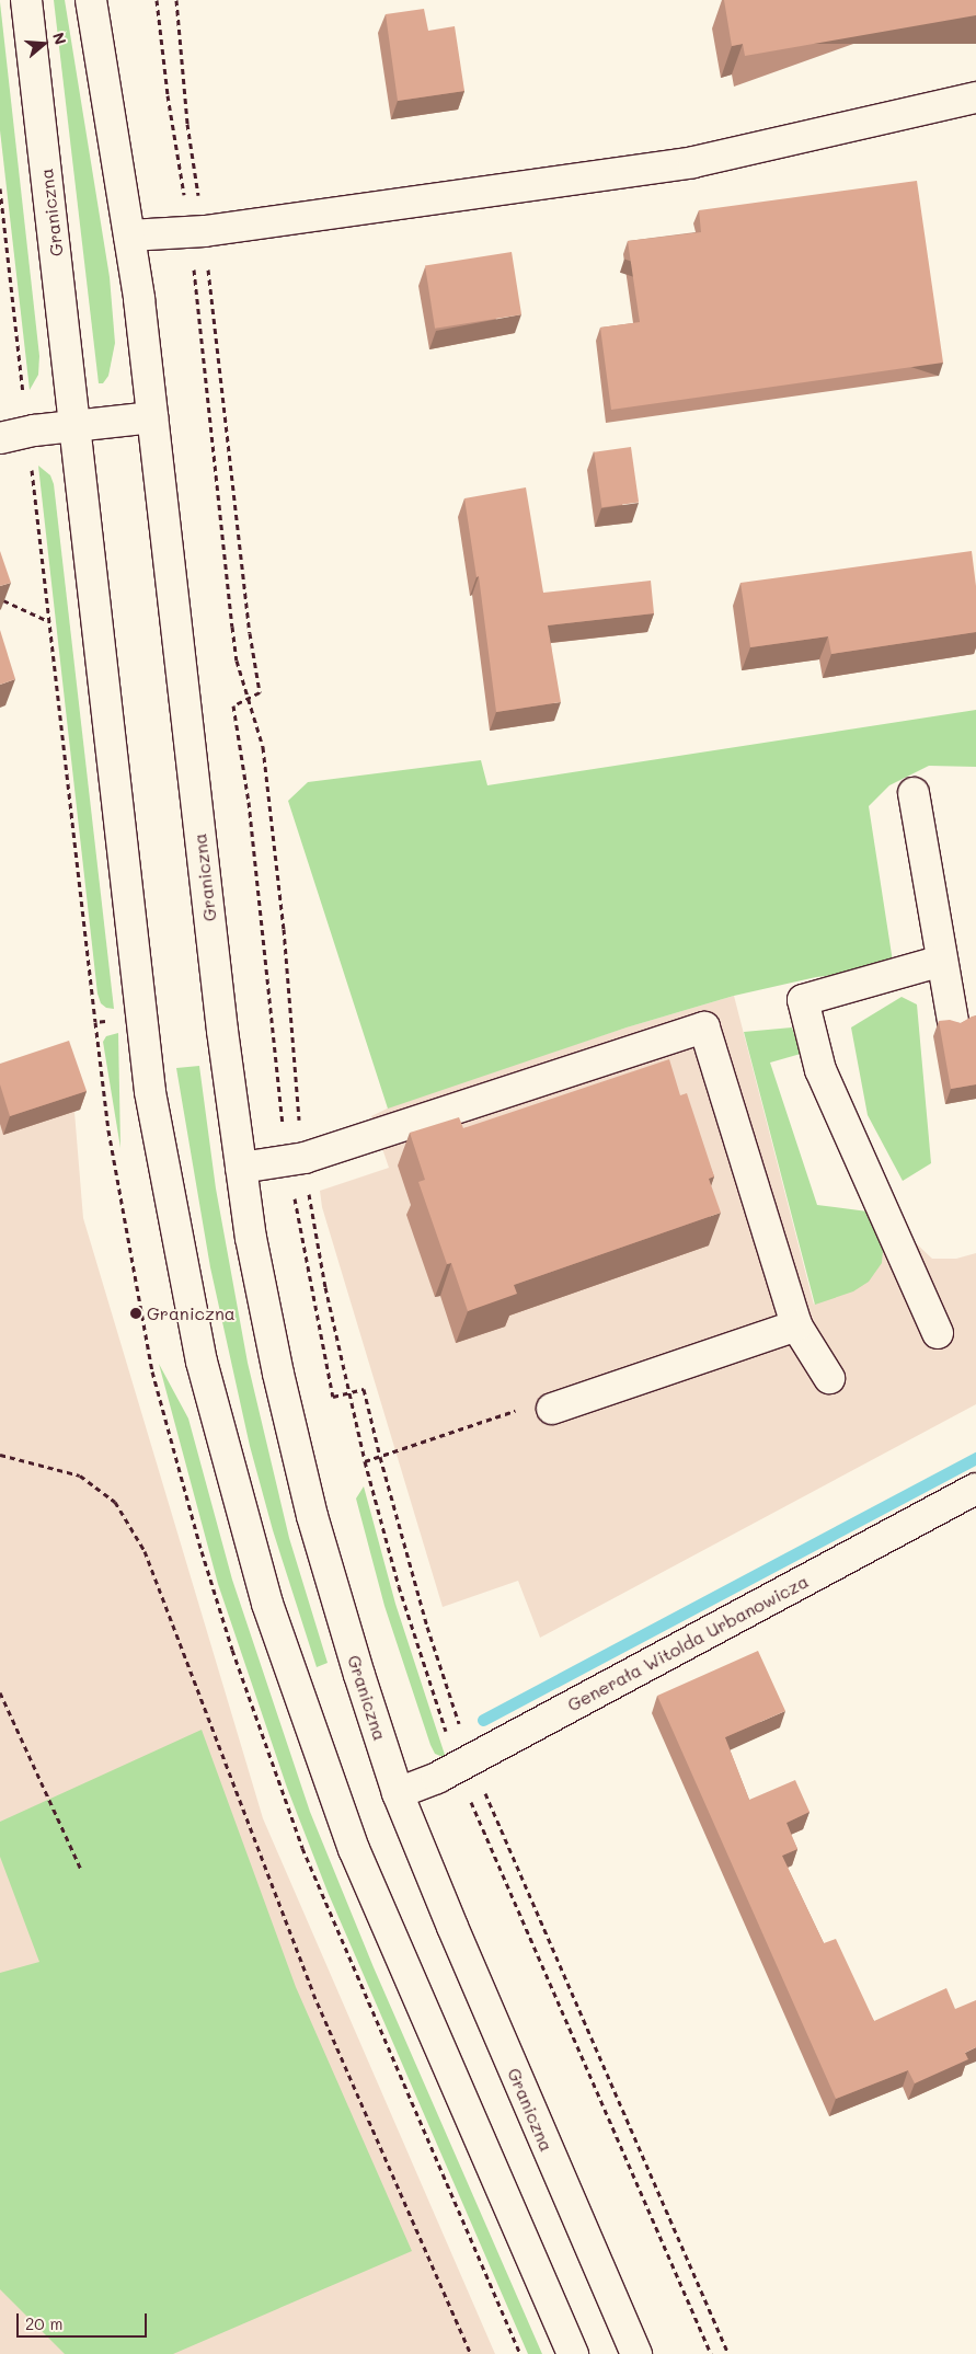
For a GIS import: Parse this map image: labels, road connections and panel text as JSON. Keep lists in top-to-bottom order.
{
  "streets": {
    "main road": ["Graniczna", "Generała Witolda Urbanowicza"]
  },
  "crossings": [
    ["Graniczna", "Generała Witolda Urbanowicza"]
  ],
  "places": ["Graniczna"],
  "scale_bar": "20 m",
  "north": "right"
}
